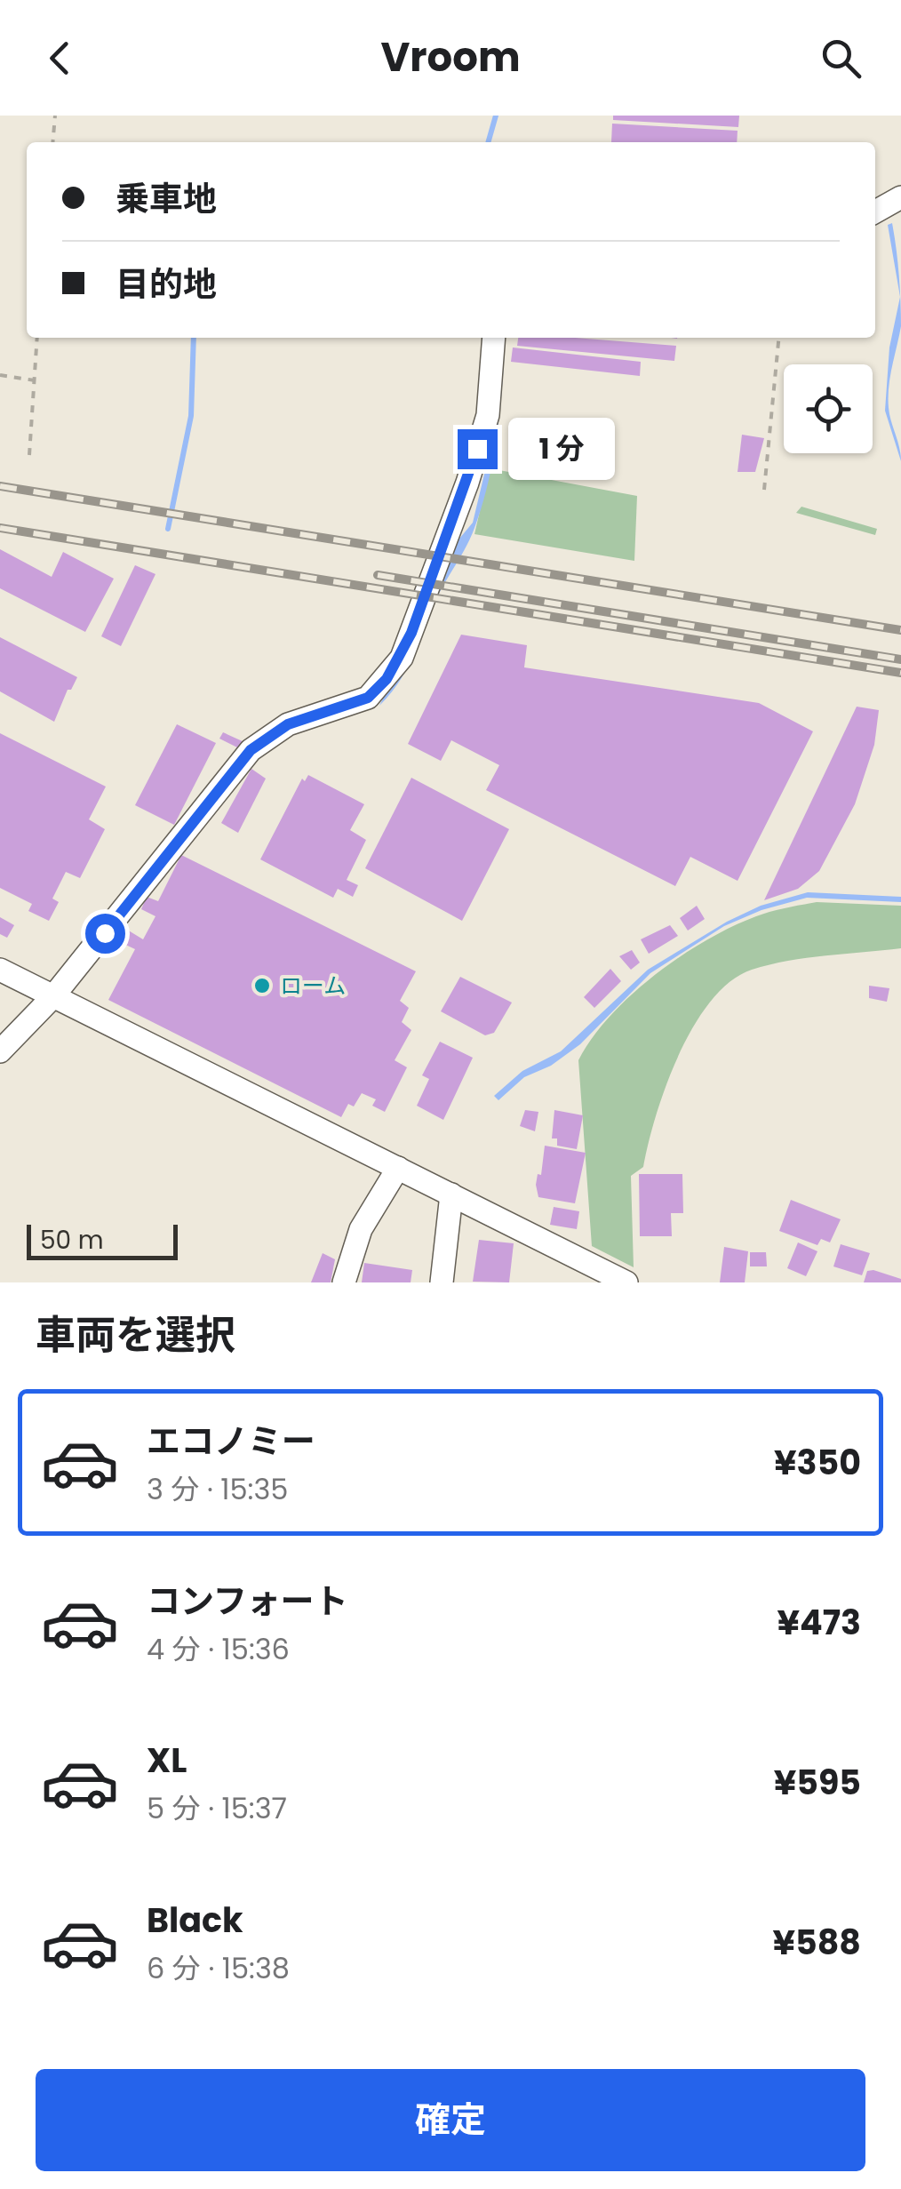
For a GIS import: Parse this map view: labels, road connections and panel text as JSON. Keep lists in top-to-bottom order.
{
  "places": ["ローム"],
  "scale_bar": "50 m",
  "page": {
    "header": "Vroom",
    "banner": ["乗車地", "目的地"],
    "bubble": "1 分",
    "scale": "50 m",
    "heading": "車両を選択",
    "list": [
      {
        "name": "エコノミー",
        "note": "3 分 · 15:35",
        "value": "¥350"
      },
      {
        "name": "コンフォート",
        "note": "4 分 · 15:36",
        "value": "¥473"
      },
      {
        "name": "XL",
        "note": "5 分 · 15:37",
        "value": "¥595"
      },
      {
        "name": "Black",
        "note": "6 分 · 15:38",
        "value": "¥588"
      }
    ],
    "buttons": "確定"
  }
}
